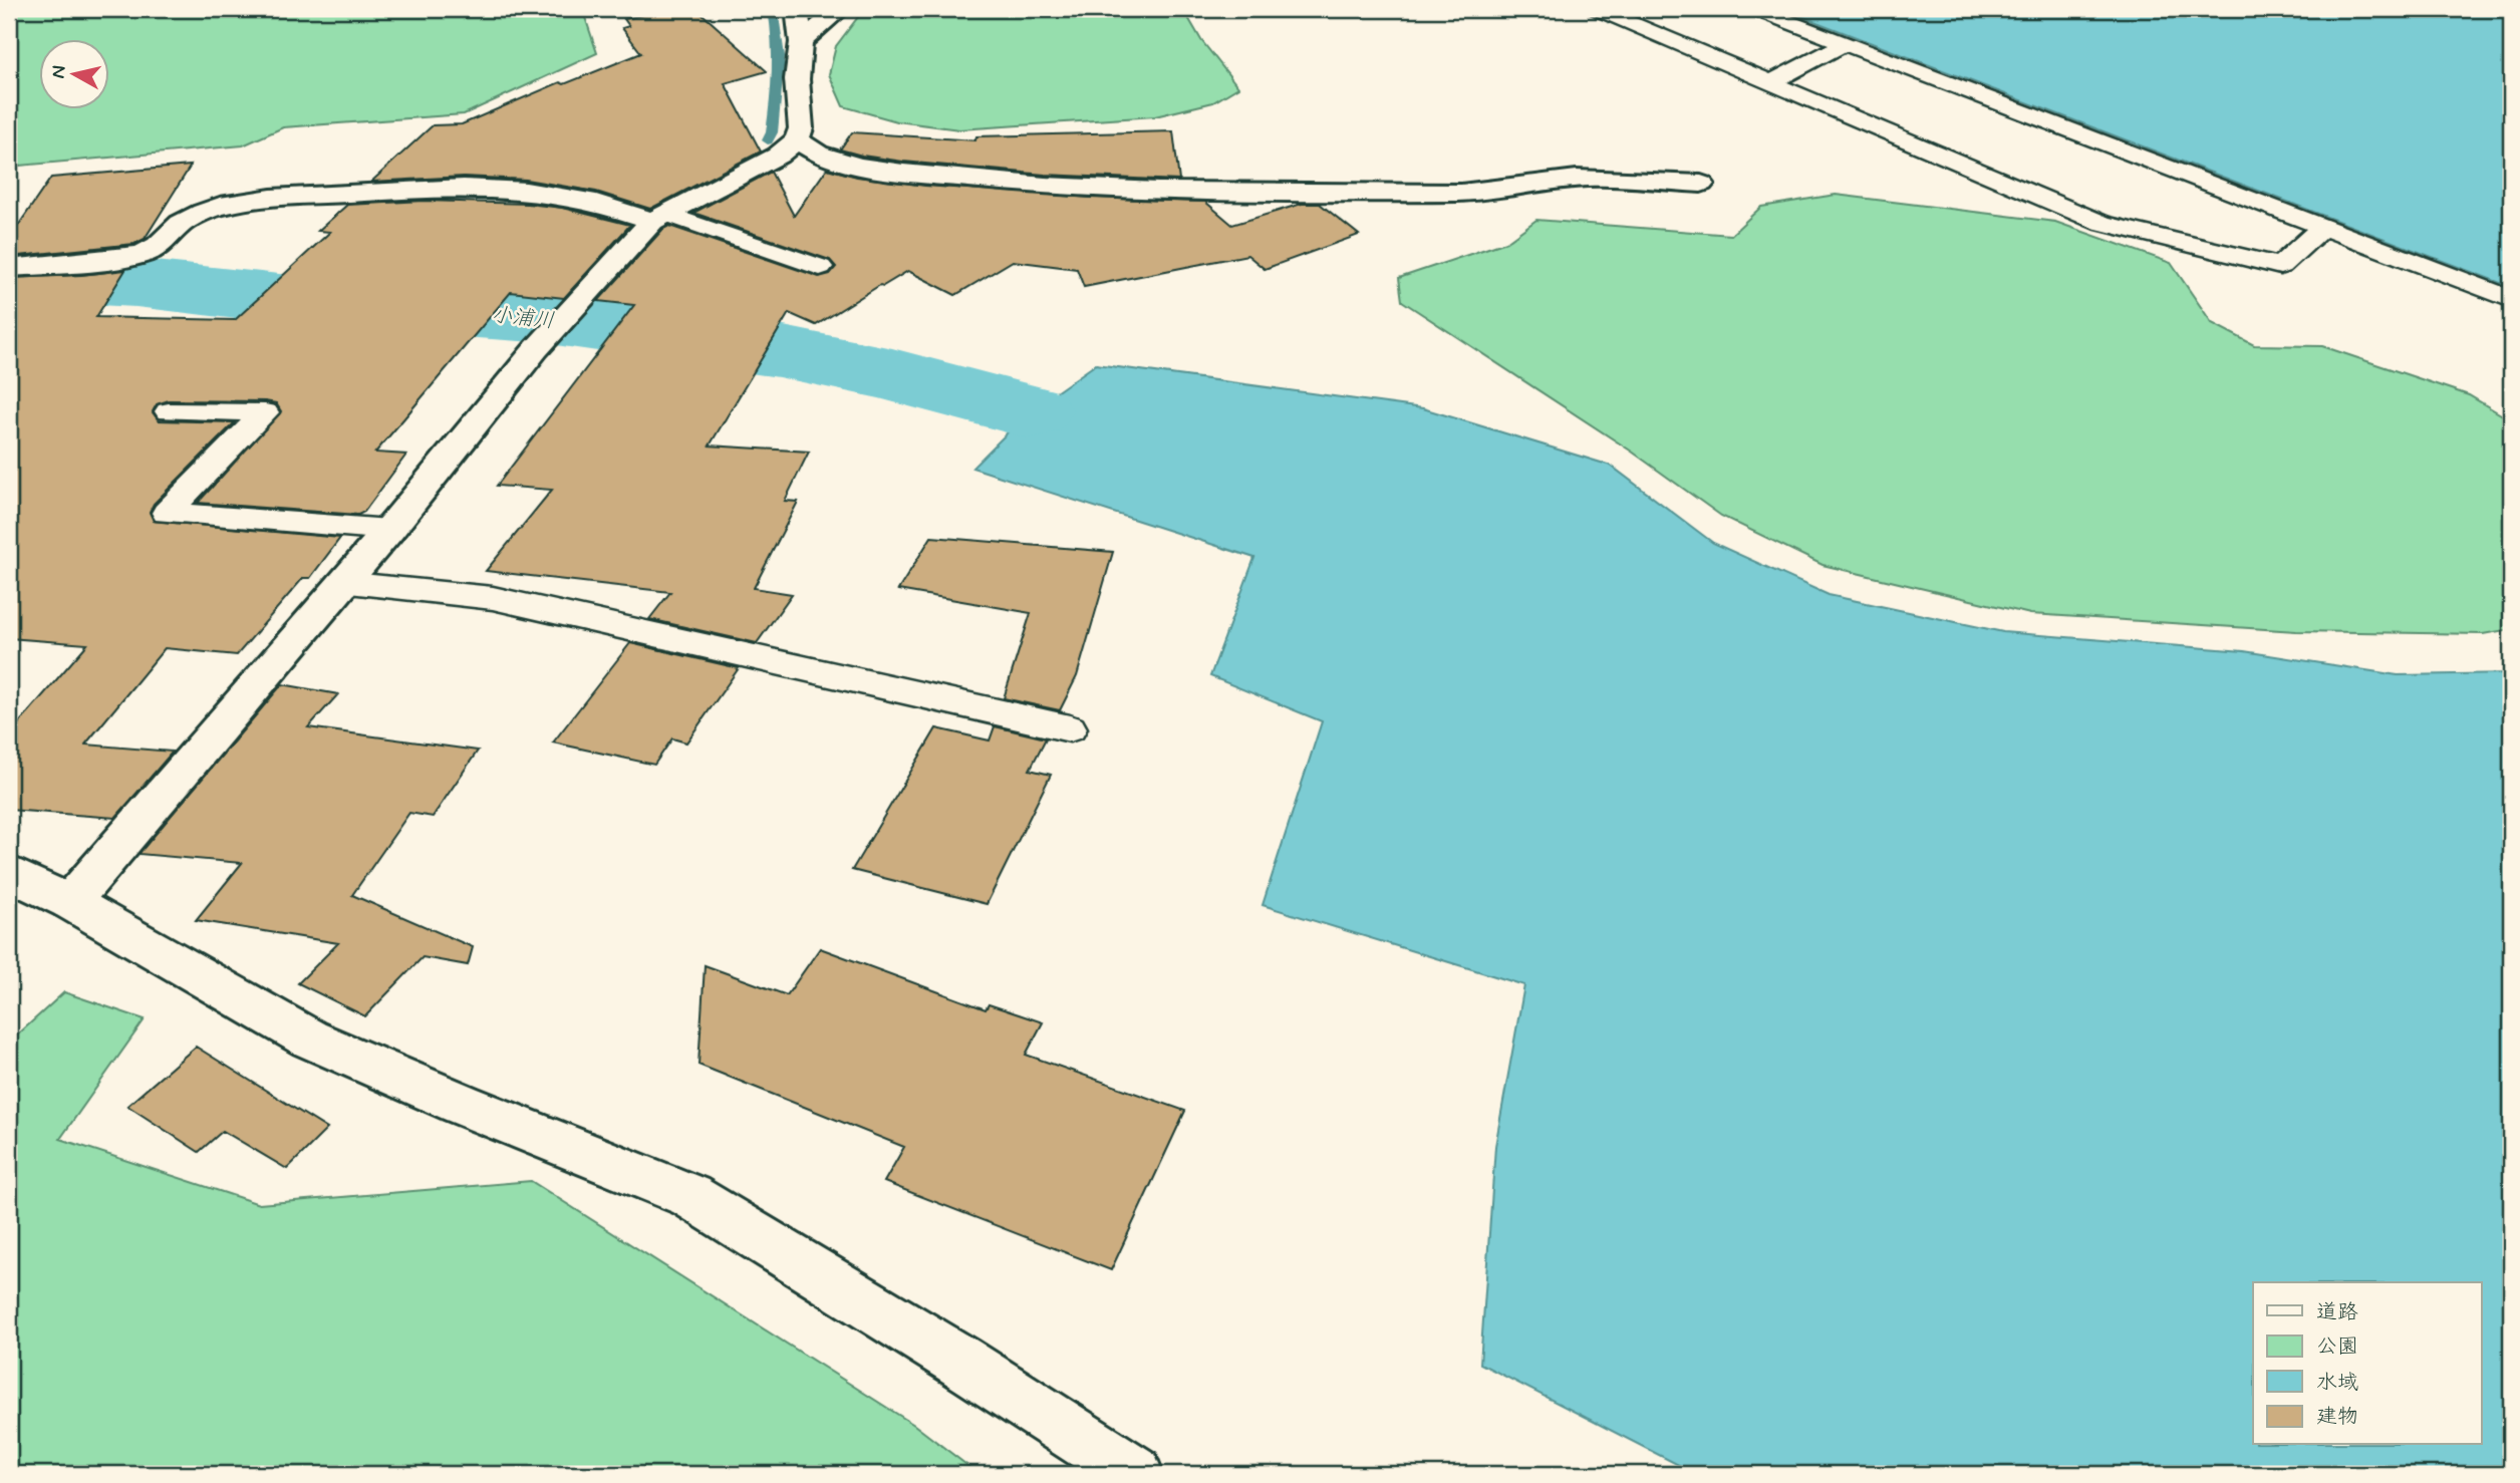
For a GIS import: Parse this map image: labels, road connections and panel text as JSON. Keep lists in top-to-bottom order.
{
  "water": ["小浦川"],
  "legend": [
    "道路",
    "公園",
    "水域",
    "建物"
  ],
  "north": "left"
}
